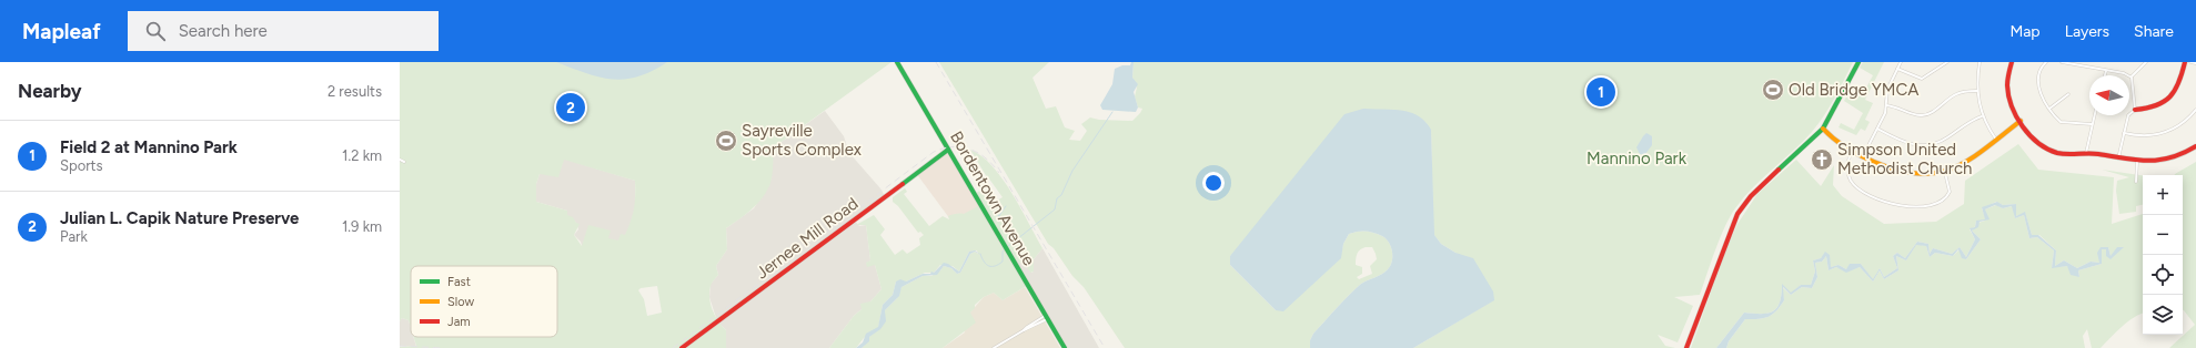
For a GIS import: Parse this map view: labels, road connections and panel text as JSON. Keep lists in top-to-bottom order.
{
  "streets": {
    "street": ["Bordentown Avenue", "Jernee Mill Road"]
  },
  "crossings": [
    ["Bordentown Avenue", "Jernee Mill Road"]
  ],
  "parks": ["Mannino Park"],
  "places": {
    "sports": ["Old Bridge YMCA", "Sayreville Sports Complex"],
    "church": ["Simpson United Methodist Church"]
  },
  "legend": ["Fast", "Slow", "Jam"],
  "north": "left",
  "page": {
    "header": "Mapleaf",
    "search": "Search here",
    "nav": ["Map", "Layers", "Share"],
    "heading": ["Nearby", "2 results"],
    "pins": ["1", "2"],
    "list": [
      {
        "mark": "1",
        "name": "Field 2 at Mannino Park",
        "note": "Sports",
        "value": "1.2 km"
      },
      {
        "mark": "2",
        "name": "Julian L. Capik Nature Preserve",
        "note": "Park",
        "value": "1.9 km"
      }
    ],
    "map_buttons": ["+", "−"]
  }
}
